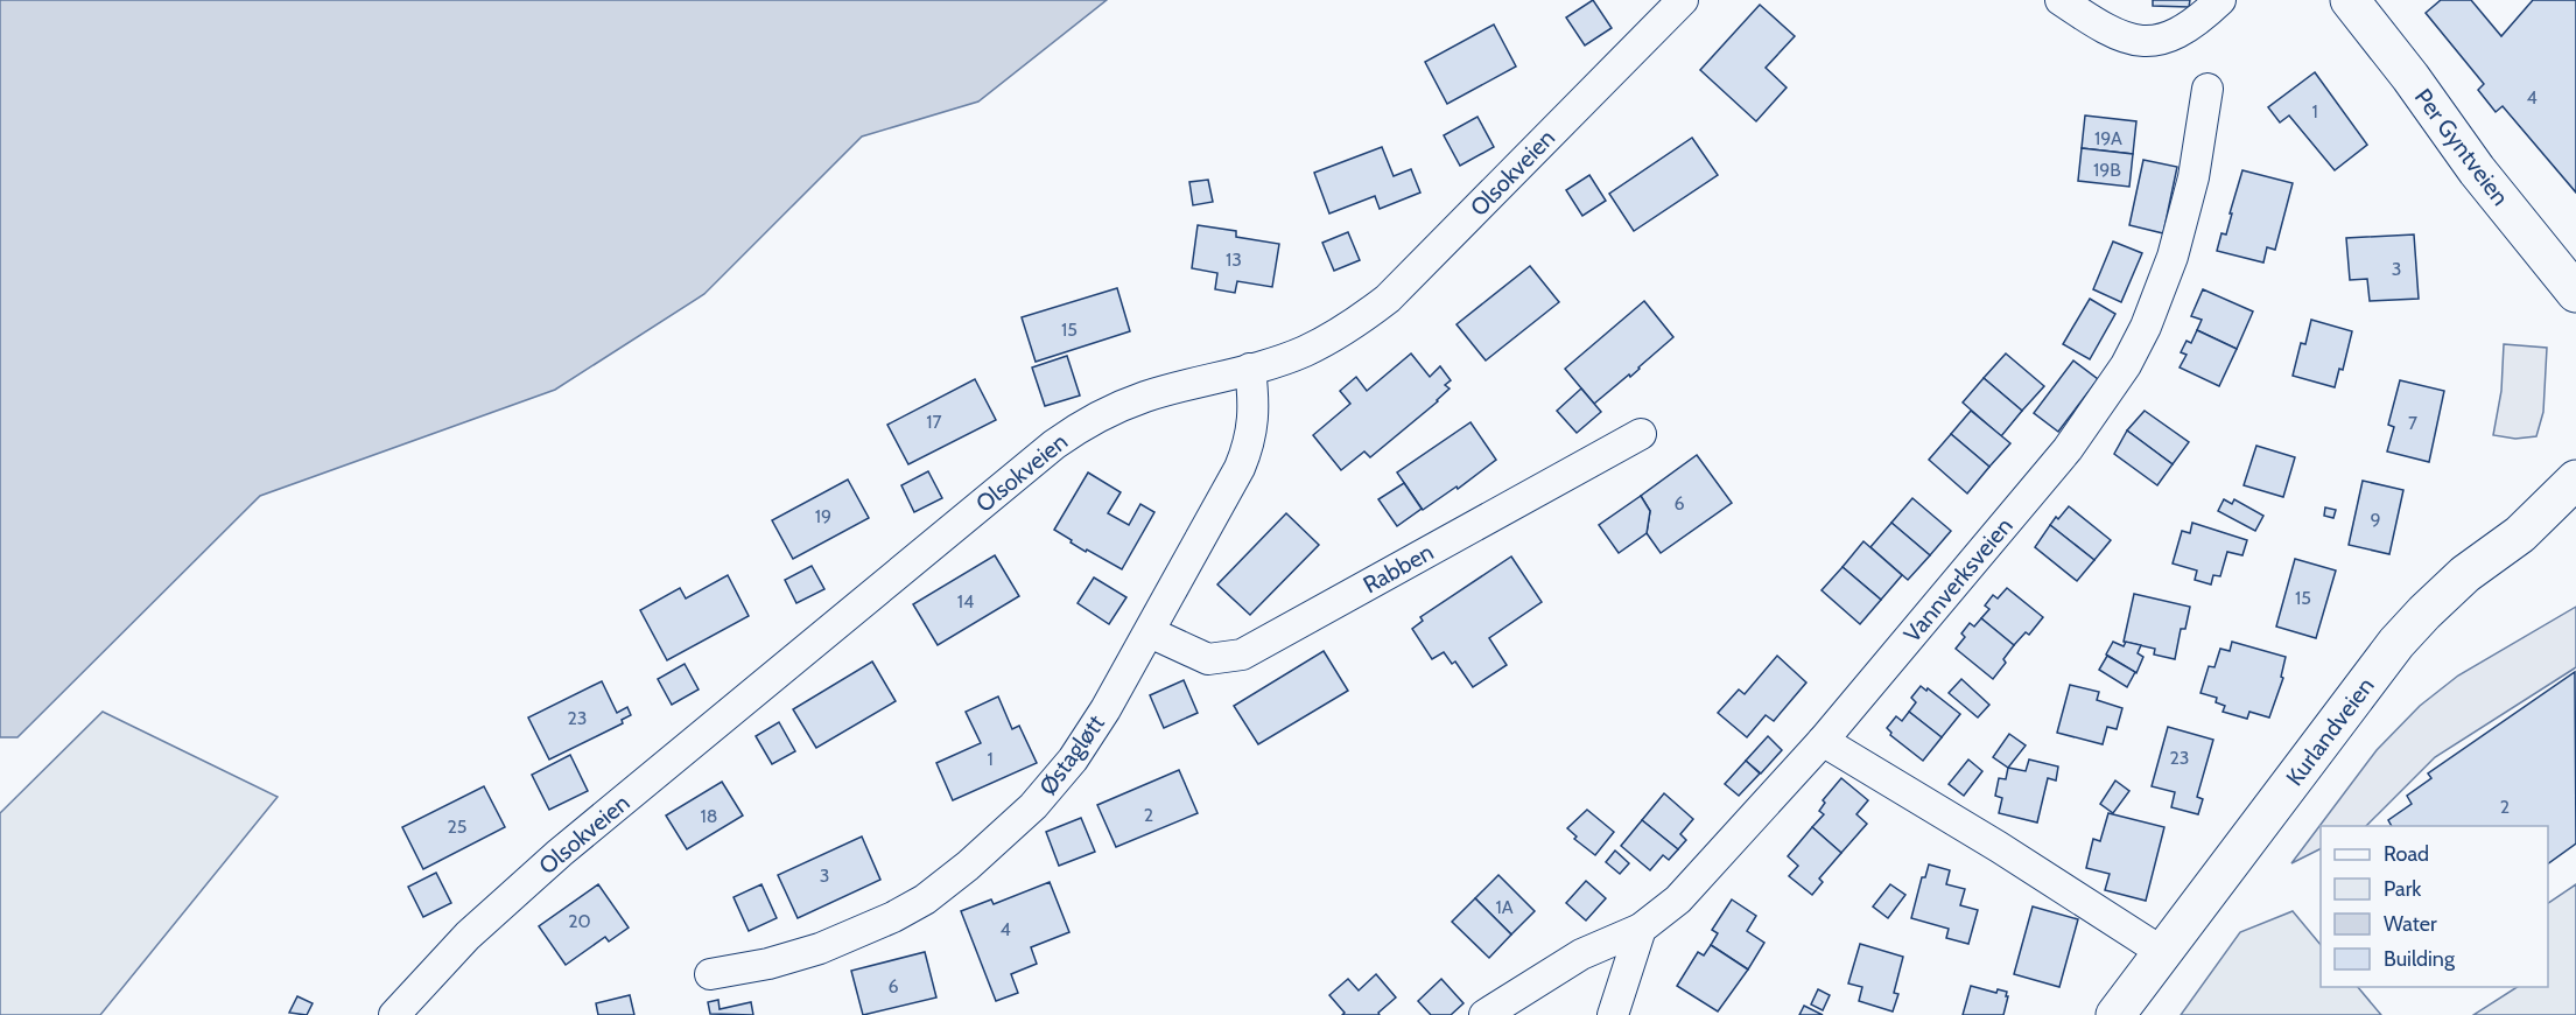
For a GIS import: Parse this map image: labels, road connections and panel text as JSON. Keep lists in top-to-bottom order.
{
  "streets": {
    "main road": ["Per Gyntveien", "Kurlandveien"],
    "street": [
      "Olsokveien",
      "Rabben",
      "Vannverksveien",
      "Østagløtt"
    ]
  },
  "crossings": [
    ["Olsokveien", "Østagløtt"],
    ["Rabben", "Østagløtt"]
  ],
  "house_numbers": [
    "4",
    "1",
    "19A",
    "19B",
    "13",
    "3",
    "15",
    "17",
    "7",
    "6",
    "19",
    "9",
    "15",
    "14",
    "23",
    "23",
    "1",
    "2",
    "2",
    "18",
    "25",
    "3",
    "1A",
    "20",
    "4",
    "6"
  ],
  "legend": [
    "Road",
    "Park",
    "Water",
    "Building"
  ]
}
